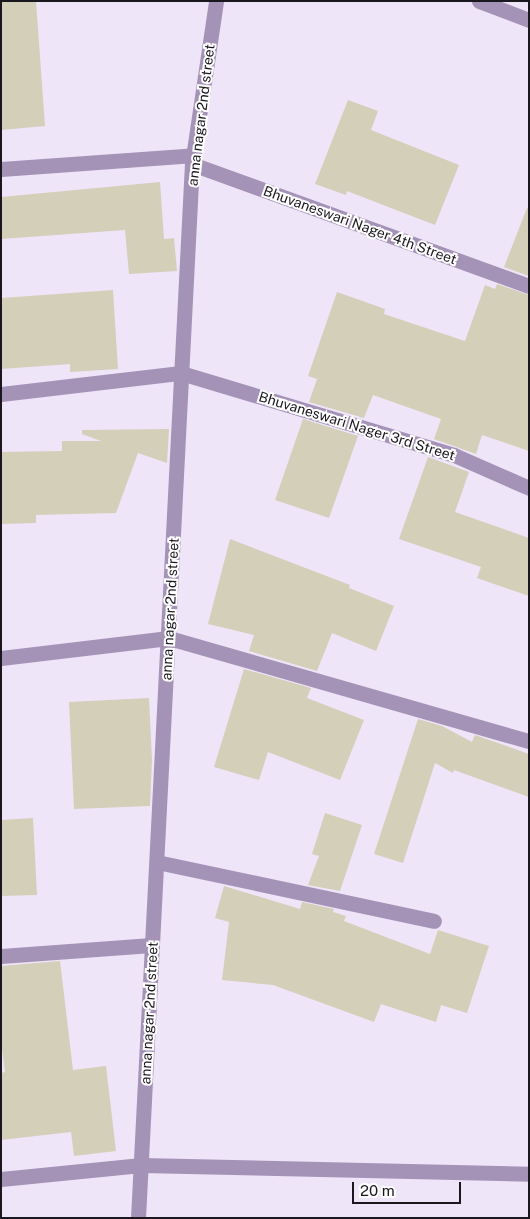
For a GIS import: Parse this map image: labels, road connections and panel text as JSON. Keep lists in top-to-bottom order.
{
  "streets": {
    "street": ["anna nagar 2nd street", "Bhuvaneswari Nager 4th Street", "Bhuvaneswari Nager 3rd Street"]
  },
  "crossings": [
    ["anna nagar 2nd street", "Bhuvaneswari Nager 4th Street"],
    ["anna nagar 2nd street", "Bhuvaneswari Nager 3rd Street"]
  ],
  "scale_bar": "20 m"
}
